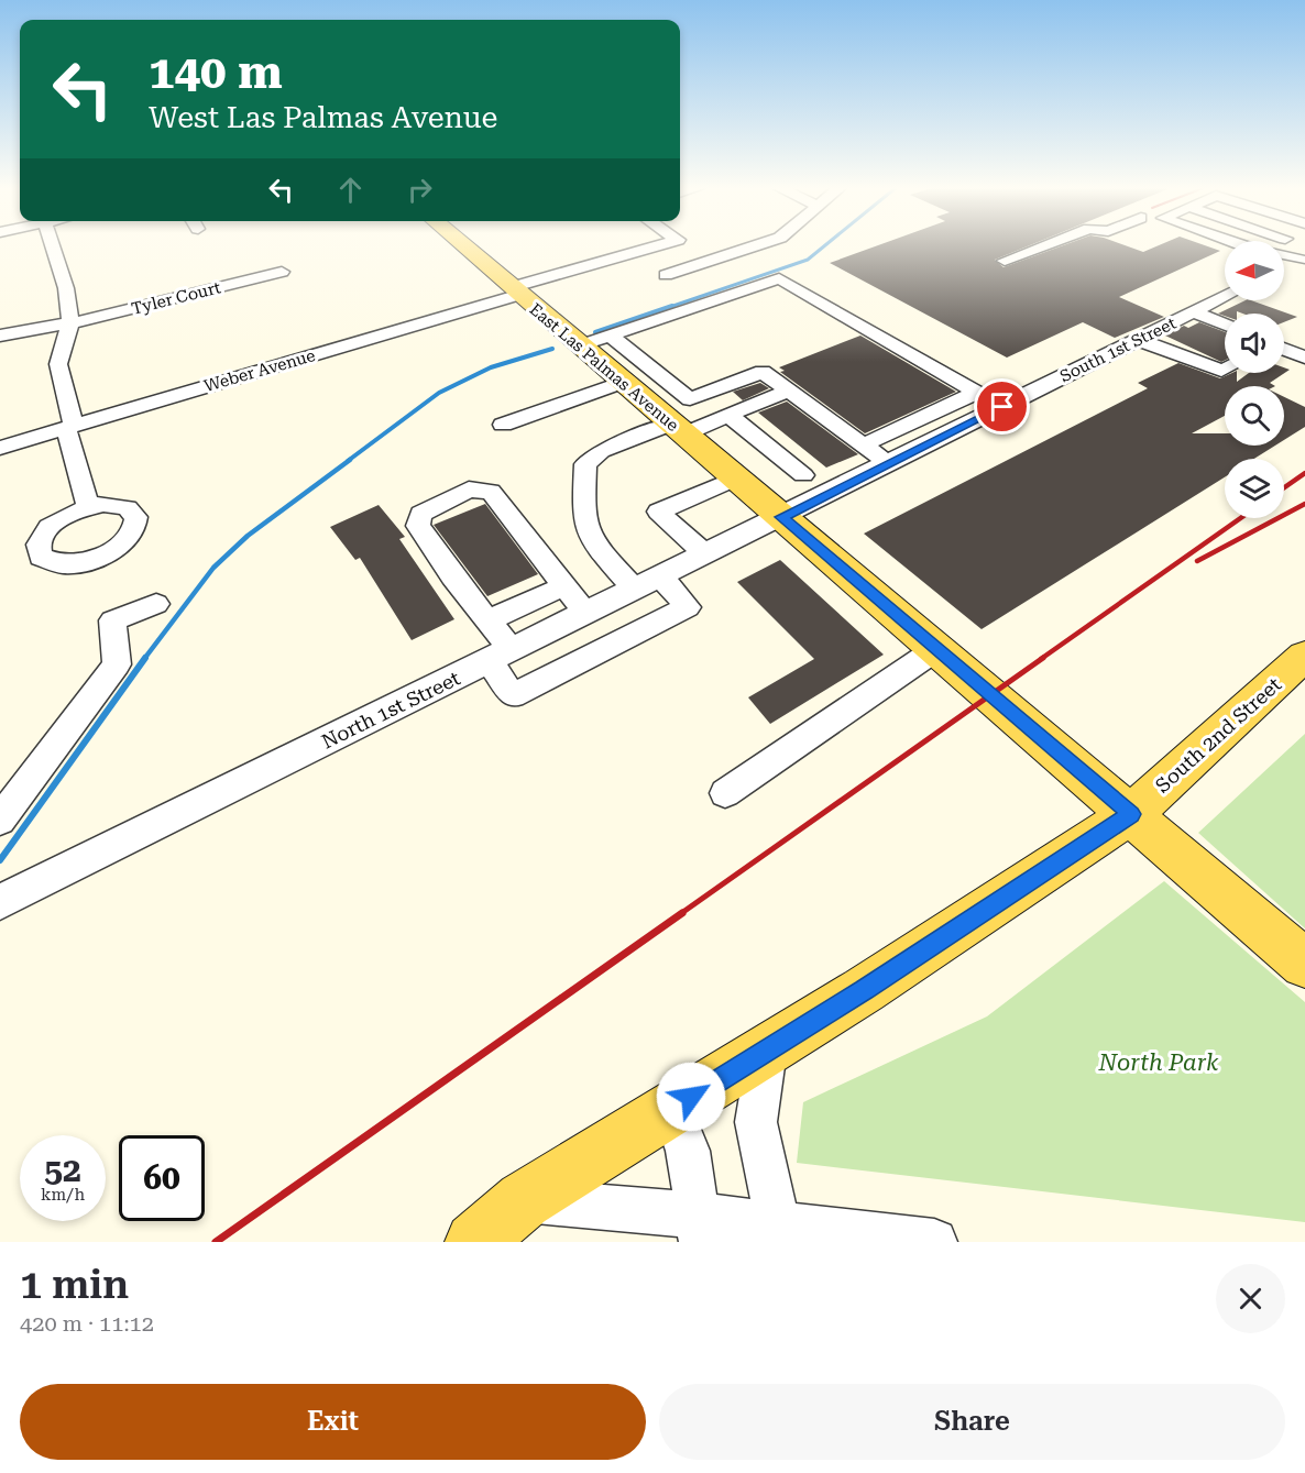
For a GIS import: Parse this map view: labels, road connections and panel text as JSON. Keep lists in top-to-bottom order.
{
  "streets": {
    "main road": ["East Las Palmas Avenue", "South 2nd Street"],
    "street": [
      "Tyler Court",
      "South 1st Street",
      "Weber Avenue",
      "North 1st Street"
    ]
  },
  "crossings": [
    ["South 1st Street", "East Las Palmas Avenue"],
    ["South 1st Street", "North 1st Street"],
    ["East Las Palmas Avenue", "Weber Avenue"],
    ["East Las Palmas Avenue", "North 1st Street"],
    ["East Las Palmas Avenue", "South 2nd Street"]
  ],
  "parks": ["North Park"],
  "north": "left",
  "page": {
    "turn": ["140 m", "West Las Palmas Avenue"],
    "speed": "52 km/h",
    "limit": "60",
    "heading": ["1 min", "420 m · 11:12"],
    "buttons": ["Exit", "Share"]
  }
}
